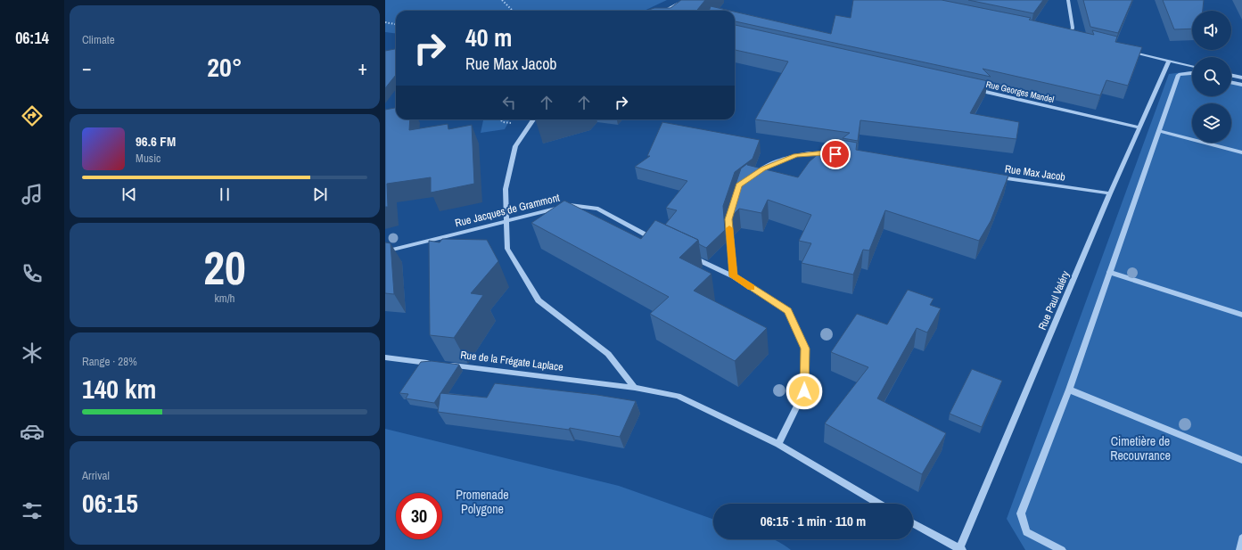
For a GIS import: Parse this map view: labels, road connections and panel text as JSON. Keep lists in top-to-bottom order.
{
  "streets": {
    "street": [
      "Rue Georges Mandel",
      "Rue Max Jacob",
      "Rue Jacques de Grammont",
      "Rue Paul Valéry",
      "Rue de la Frégate Laplace"
    ]
  },
  "crossings": [
    ["Rue Georges Mandel", "Rue Paul Valéry"],
    ["Rue Max Jacob", "Rue Paul Valéry"]
  ],
  "parks": ["Cimetière de Recouvrance", "Promenade Polygone"],
  "page": {
    "tabs": "06:14",
    "tile": [
      "Climate",
      ["20", "km/h"],
      ["Range · 28%", "140 km"],
      ["Arrival", "06:15"]
    ],
    "turn": ["40 m", "Rue Max Jacob"],
    "heat": ["−", "20°", "+"],
    "song": ["96.6 FM", "Music"],
    "limit": "30",
    "trip": "06:15 · 1 min · 110 m"
  }
}
